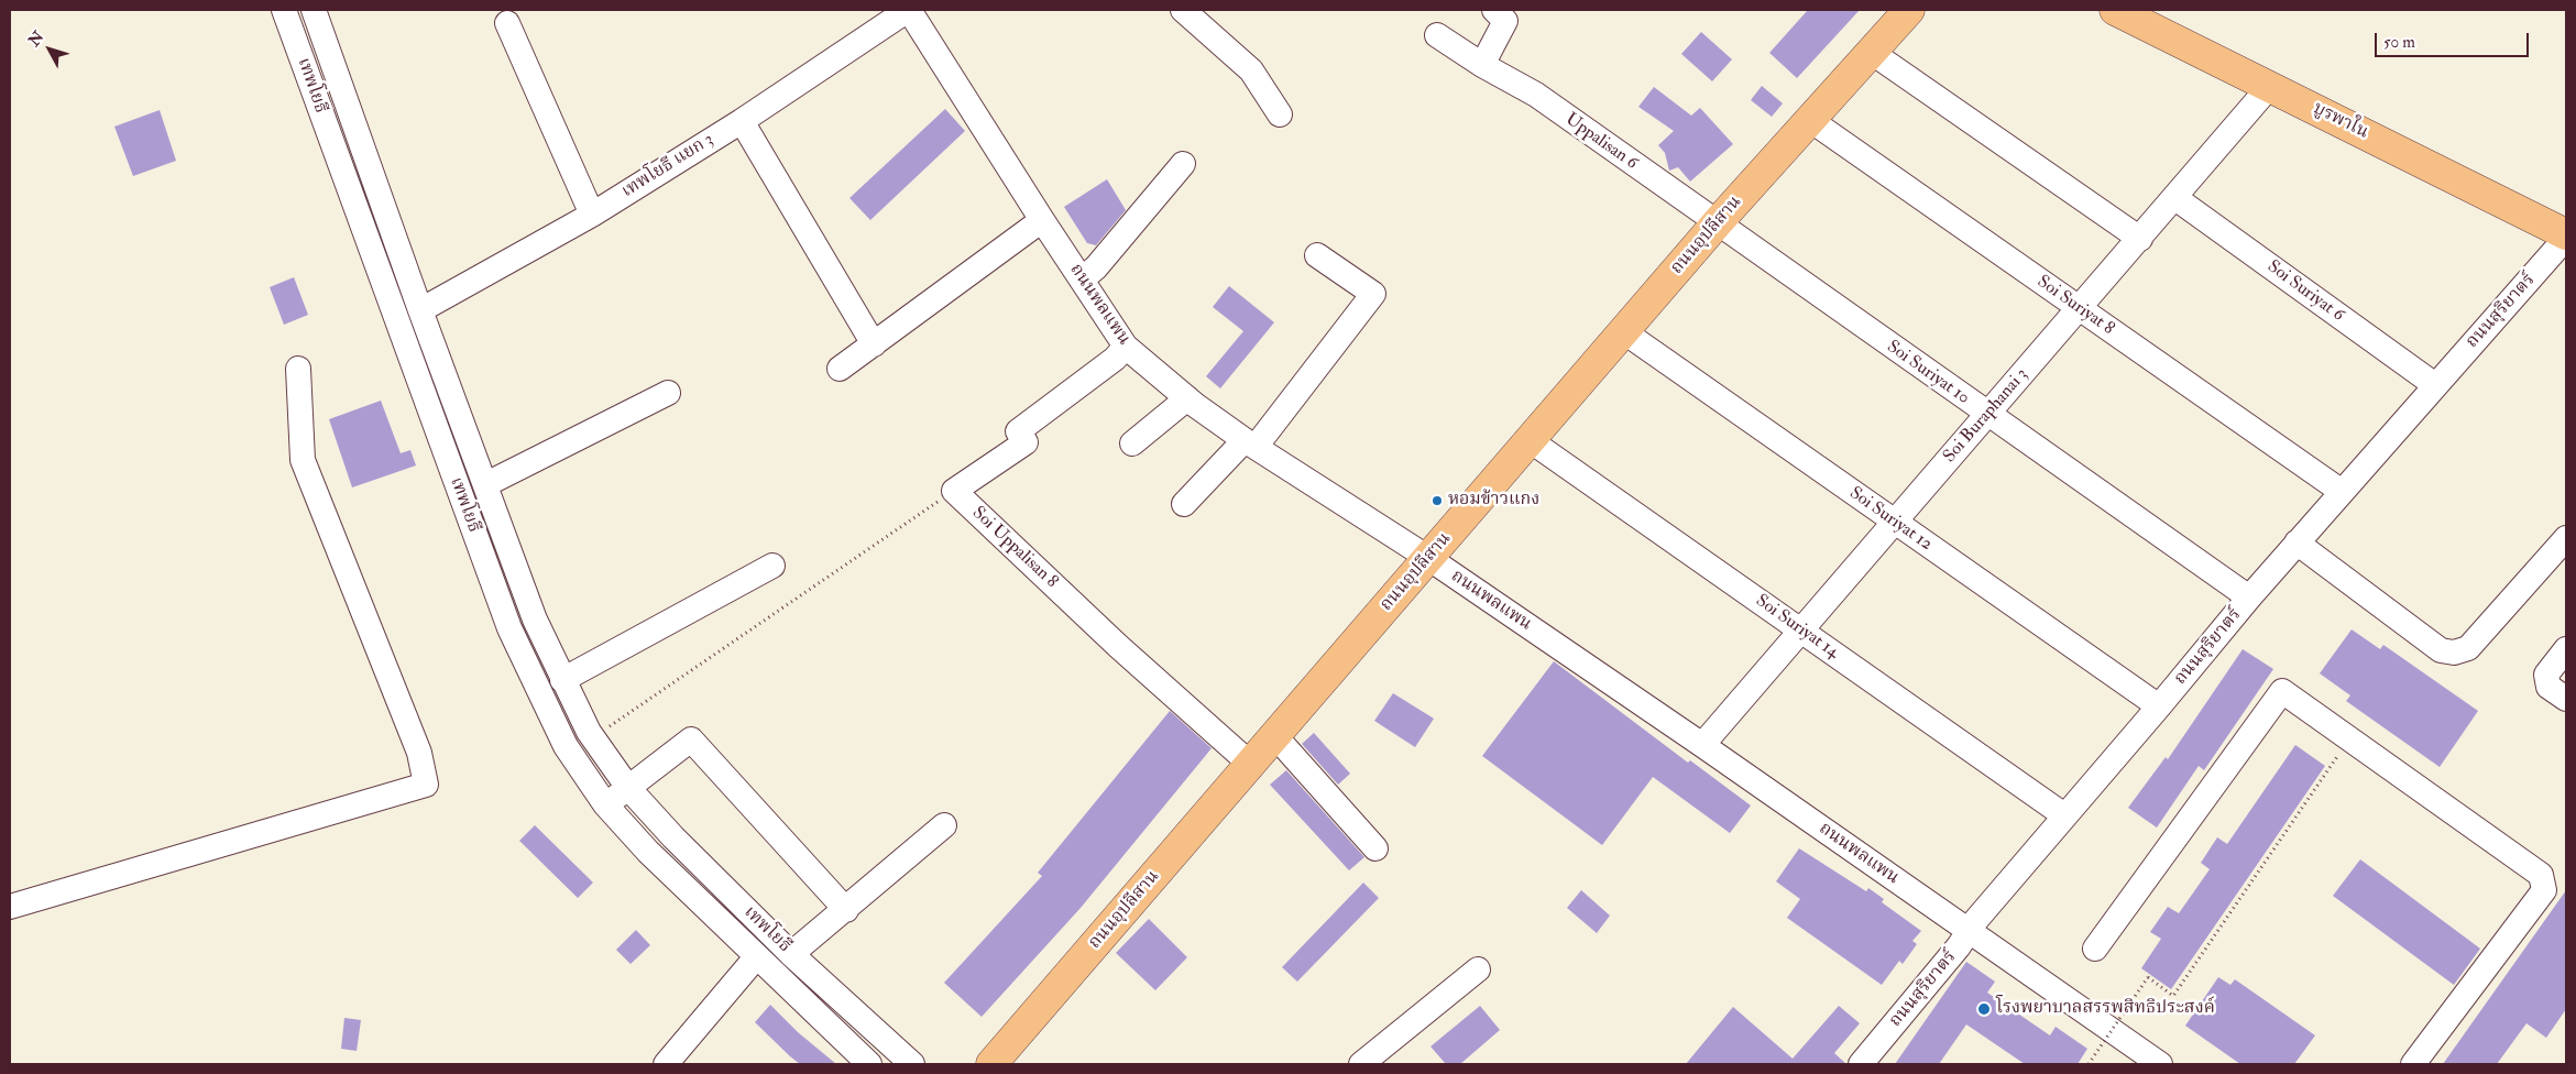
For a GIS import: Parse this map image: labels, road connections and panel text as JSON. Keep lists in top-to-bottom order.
{
  "streets": {
    "main road": ["บูรพาใน", "ถนนอุปลีสาน"],
    "street": [
      "เทพโยธี",
      "Uppalisan 6",
      "เทพโยธี แยก 3",
      "Soi Suriyat 6",
      "ถนนพลแพน",
      "Soi Suriyat 8",
      "ถนนสุริยาตร์",
      "Soi Suriyat 10",
      "Soi Buraphanai 3",
      "Soi Suriyat 12",
      "Soi Uppalisan 8",
      "Soi Suriyat 14"
    ]
  },
  "crossings": [
    ["เทพโยธี", "เทพโยธี แยก 3"],
    ["บูรพาใน", "ถนนสุริยาตร์"],
    ["บูรพาใน", "Soi Buraphanai 3"],
    ["Uppalisan 6", "ถนนอุปลีสาน"],
    ["Uppalisan 6", "Soi Suriyat 10"],
    ["เทพโยธี แยก 3", "ถนนพลแพน"],
    ["ถนนอุปลีสาน", "ถนนพลแพน"],
    ["ถนนอุปลีสาน", "Soi Suriyat 8"],
    ["ถนนอุปลีสาน", "Soi Suriyat 10"],
    ["ถนนอุปลีสาน", "Soi Suriyat 12"],
    ["ถนนอุปลีสาน", "Soi Uppalisan 8"],
    ["ถนนอุปลีสาน", "Soi Suriyat 14"],
    ["Soi Suriyat 6", "ถนนสุริยาตร์"],
    ["Soi Suriyat 6", "Soi Buraphanai 3"],
    ["ถนนพลแพน", "ถนนสุริยาตร์"],
    ["ถนนพลแพน", "Soi Buraphanai 3"],
    ["ถนนพลแพน", "Soi Uppalisan 8"],
    ["Soi Suriyat 8", "ถนนสุริยาตร์"],
    ["Soi Suriyat 8", "Soi Buraphanai 3"],
    ["ถนนสุริยาตร์", "Soi Suriyat 10"],
    ["ถนนสุริยาตร์", "Soi Suriyat 12"],
    ["ถนนสุริยาตร์", "Soi Suriyat 14"],
    ["Soi Suriyat 10", "Soi Buraphanai 3"],
    ["Soi Buraphanai 3", "Soi Suriyat 12"],
    ["Soi Buraphanai 3", "Soi Suriyat 14"]
  ],
  "places": ["หอมข้าวแกง", "โรงพยาบาลสรรพสิทธิประสงค์"],
  "scale_bar": "50 m",
  "north": "top left"
}
